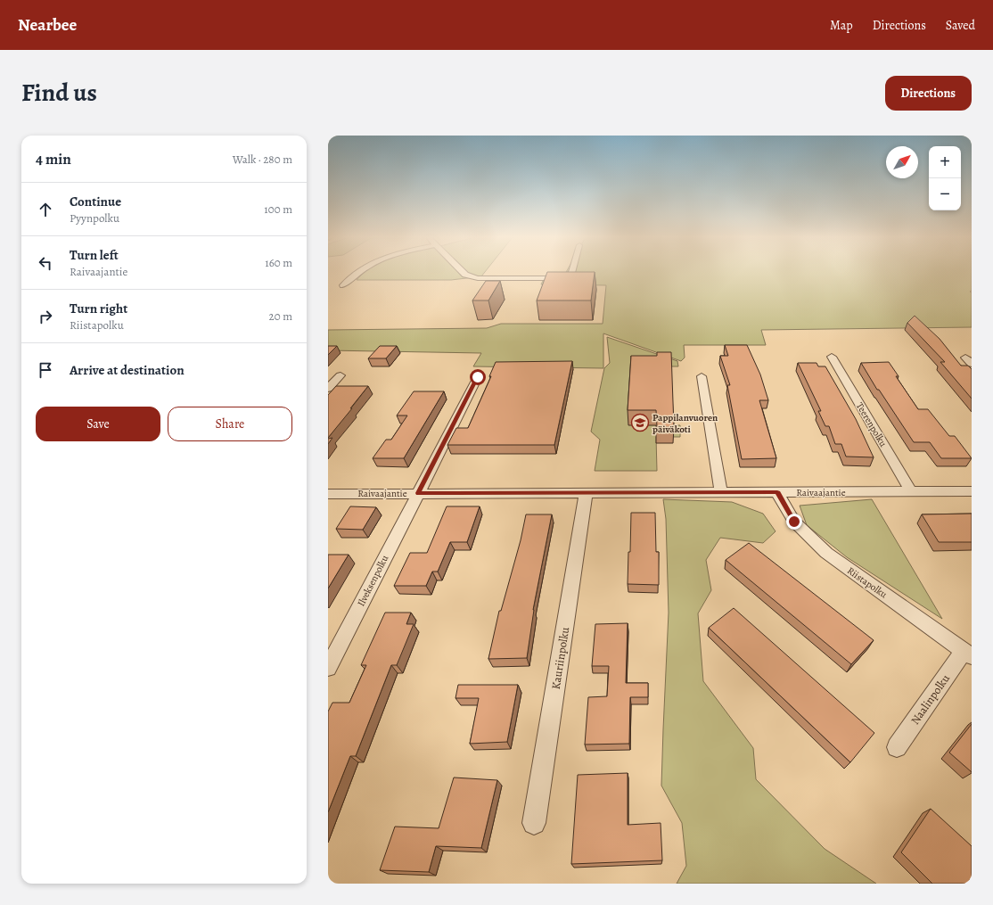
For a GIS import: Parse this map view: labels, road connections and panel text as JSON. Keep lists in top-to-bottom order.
{
  "streets": {
    "street": [
      "Teerenpolku",
      "Raivaajantie",
      "Ilveksenpolku",
      "Riistapolku",
      "Kauriinpolku",
      "Naalinpolku"
    ]
  },
  "crossings": [
    ["Teerenpolku", "Raivaajantie"],
    ["Raivaajantie", "Ilveksenpolku"],
    ["Raivaajantie", "Riistapolku"],
    ["Raivaajantie", "Kauriinpolku"],
    ["Riistapolku", "Naalinpolku"]
  ],
  "places": {
    "school or university": ["Pappilanvuoren päiväkoti"]
  },
  "north": "top right",
  "page": {
    "header": "Nearbee",
    "nav": ["Map", "Directions", "Saved"],
    "title": "Find us",
    "buttons": [
      "Directions",
      ["Save", "Share"]
    ],
    "heading": ["4 min", "Walk · 280 m"],
    "map_buttons": ["+", "−"],
    "list": [
      ["Continue", "Pyynpolku", "100 m"],
      ["Turn left", "Raivaajantie", "160 m"],
      ["Turn right", "Riistapolku", "20 m"],
      "Arrive at destination"
    ]
  }
}
